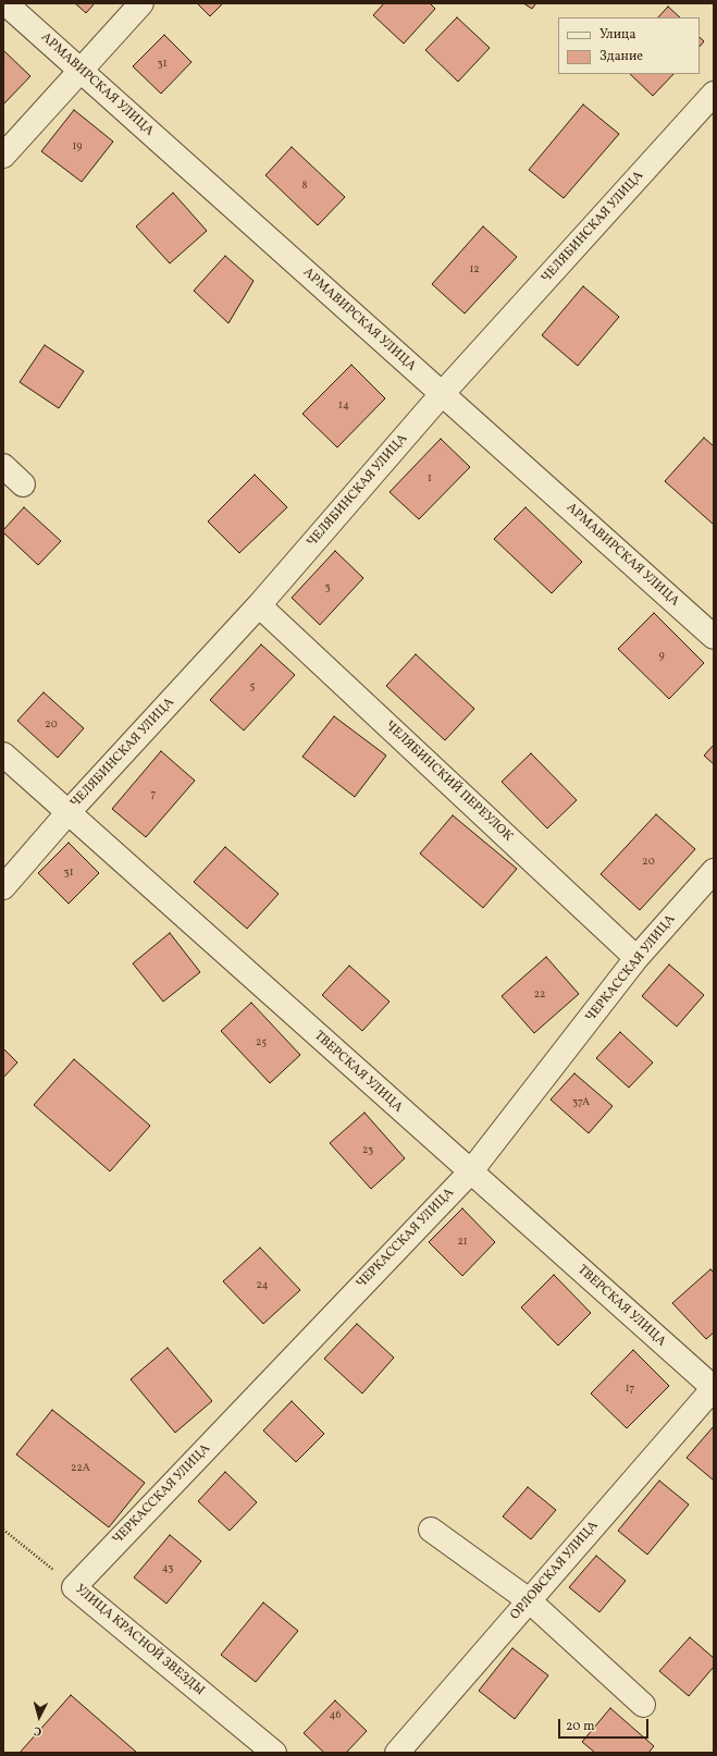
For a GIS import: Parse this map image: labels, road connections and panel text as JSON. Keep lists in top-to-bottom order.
{
  "streets": {
    "street": [
      "АРМАВИРСКАЯ УЛИЦА",
      "ЧЕЛЯБИНСКАЯ УЛИЦА",
      "ЧЕЛЯБИНСКИЙ ПЕРЕУЛОК",
      "ЧЕРКАССКАЯ УЛИЦА",
      "ТВЕРСКАЯ УЛИЦА",
      "ОРЛОВСКАЯ УЛИЦА",
      "УЛИЦА КРАСНОЙ ЗВЕЗДЫ"
    ]
  },
  "crossings": [
    ["АРМАВИРСКАЯ УЛИЦА", "ЧЕЛЯБИНСКАЯ УЛИЦА"],
    ["ЧЕЛЯБИНСКАЯ УЛИЦА", "ЧЕЛЯБИНСКИЙ ПЕРЕУЛОК"],
    ["ЧЕЛЯБИНСКАЯ УЛИЦА", "ТВЕРСКАЯ УЛИЦА"],
    ["ЧЕЛЯБИНСКИЙ ПЕРЕУЛОК", "ЧЕРКАССКАЯ УЛИЦА"],
    ["ЧЕРКАССКАЯ УЛИЦА", "ТВЕРСКАЯ УЛИЦА"],
    ["ЧЕРКАССКАЯ УЛИЦА", "УЛИЦА КРАСНОЙ ЗВЕЗДЫ"],
    ["ТВЕРСКАЯ УЛИЦА", "ОРЛОВСКАЯ УЛИЦА"]
  ],
  "house_numbers": [
    "31",
    "19",
    "8",
    "12",
    "14",
    "1",
    "3",
    "9",
    "5",
    "20",
    "7",
    "20",
    "31",
    "22",
    "25",
    "37А",
    "23",
    "21",
    "24",
    "17",
    "22А",
    "43",
    "46"
  ],
  "legend": ["Улица", "Здание"],
  "scale_bar": "20 m",
  "north": "bottom"
}
